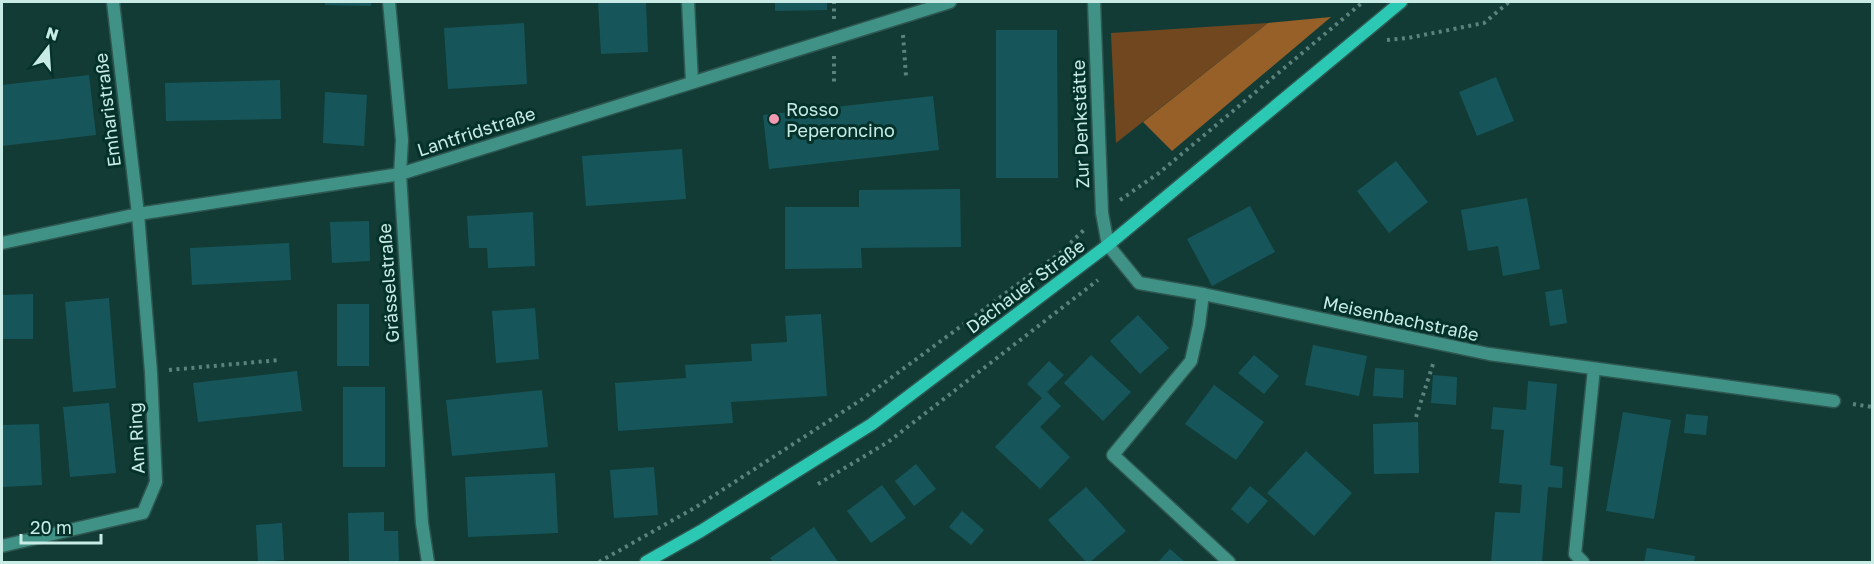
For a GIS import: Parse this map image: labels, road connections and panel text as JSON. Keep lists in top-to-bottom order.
{
  "streets": {
    "street": [
      "Emharistraße",
      "Zur Denkstätte",
      "Lantfridstraße",
      "Grässelstraße",
      "Dachauer Straße",
      "Meisenbachstraße",
      "Am Ring"
    ]
  },
  "crossings": [
    ["Emharistraße", "Lantfridstraße"],
    ["Emharistraße", "Am Ring"],
    ["Zur Denkstätte", "Dachauer Straße"],
    ["Zur Denkstätte", "Meisenbachstraße"],
    ["Lantfridstraße", "Grässelstraße"],
    ["Lantfridstraße", "Am Ring"],
    ["Dachauer Straße", "Meisenbachstraße"]
  ],
  "places": ["Rosso Peperoncino"],
  "scale_bar": "20 m",
  "north": "top"
}
